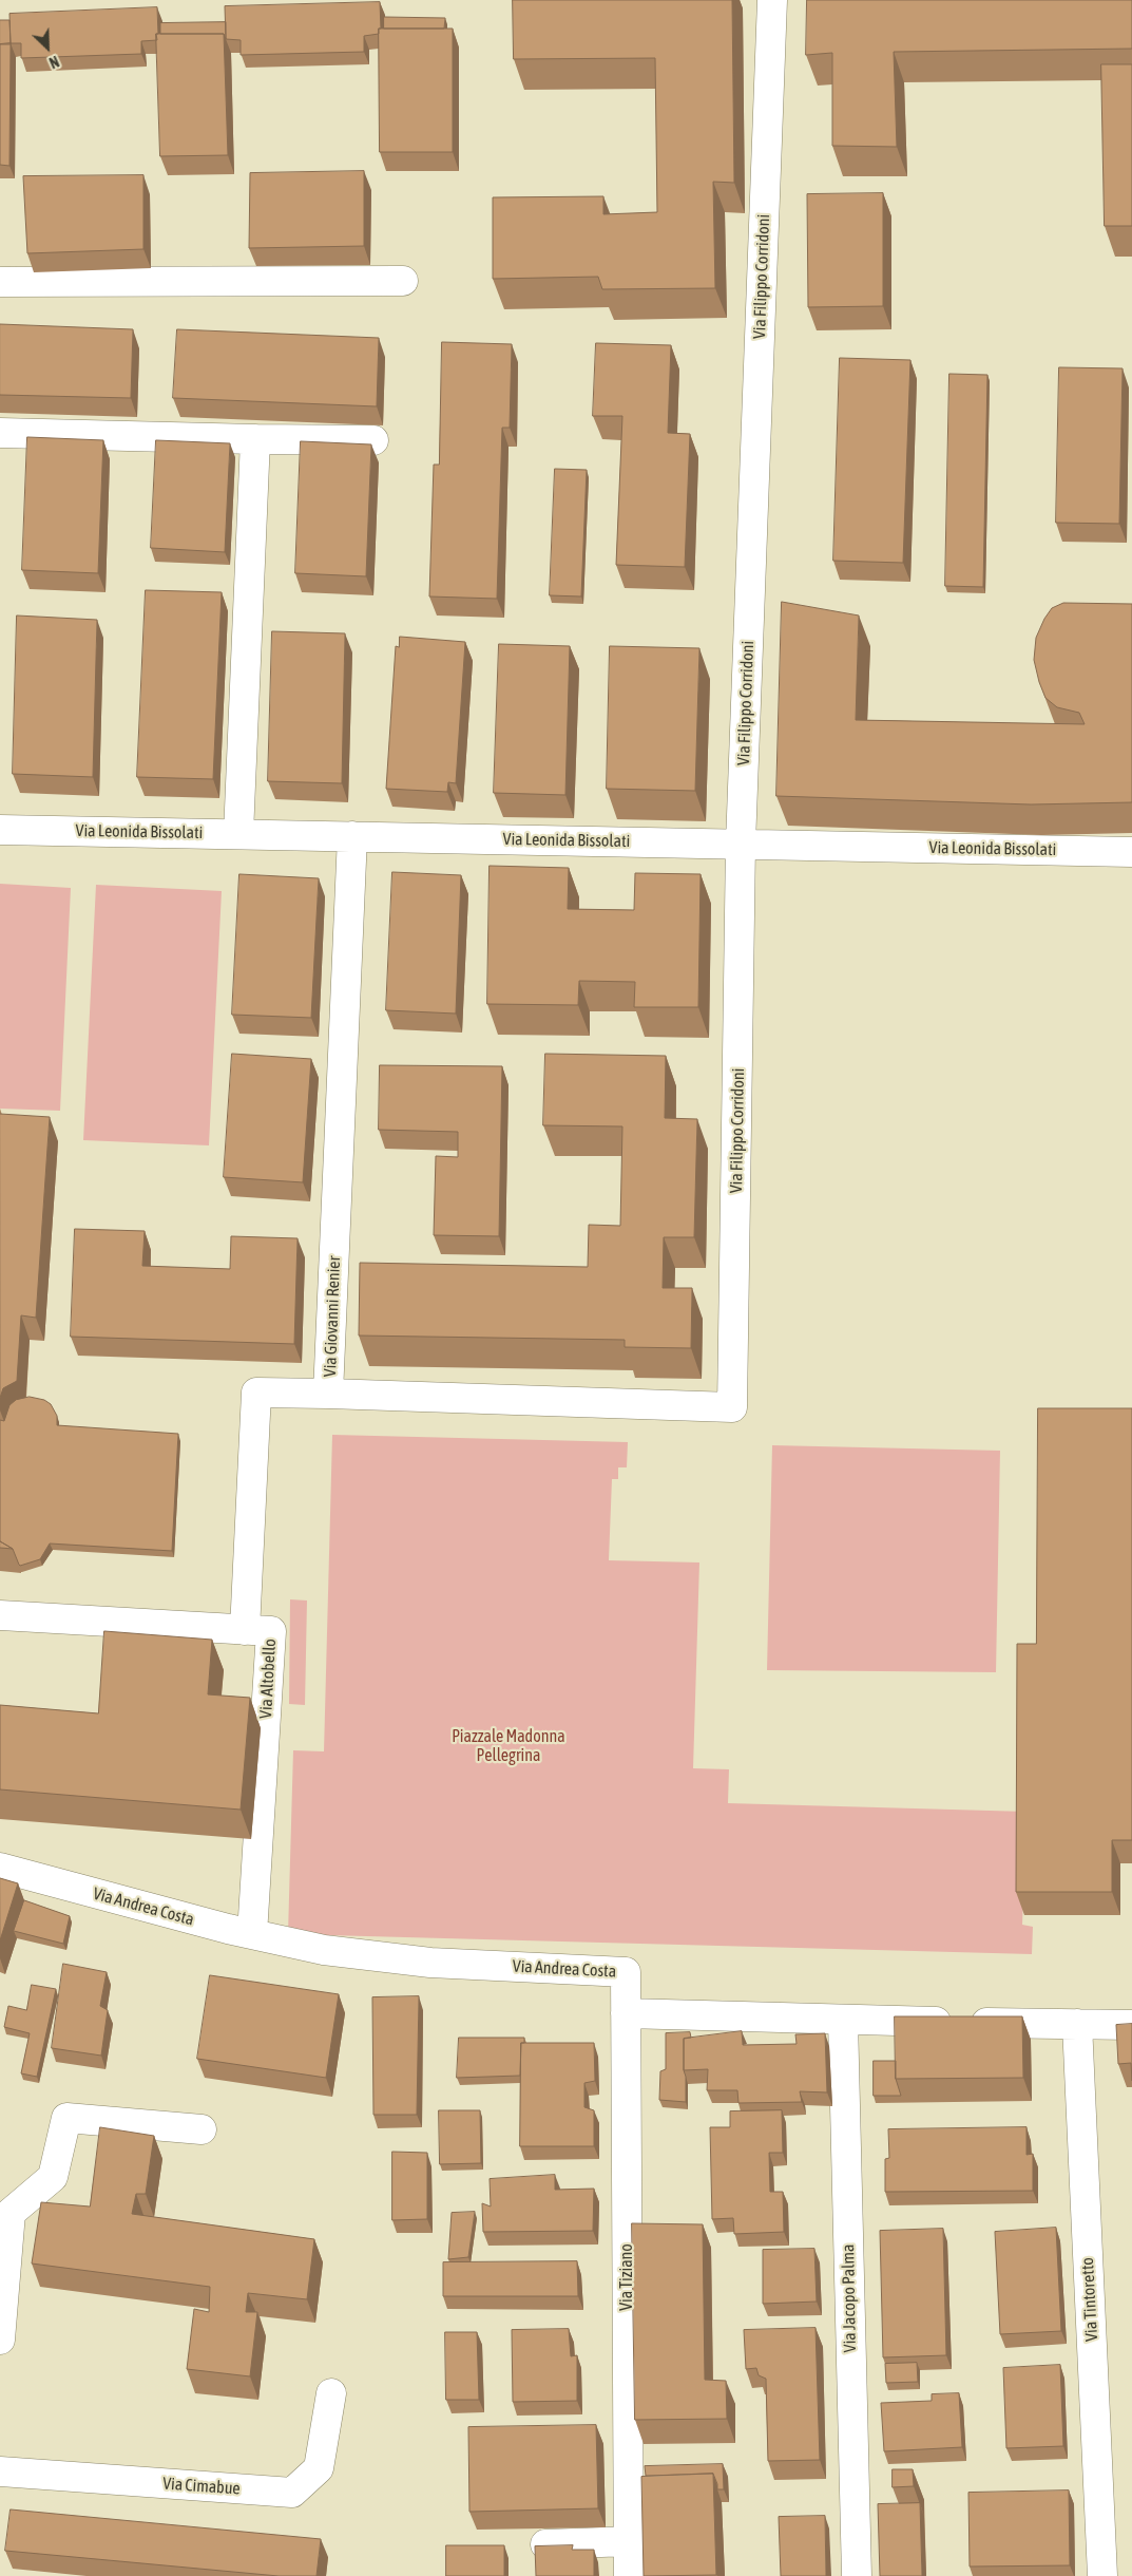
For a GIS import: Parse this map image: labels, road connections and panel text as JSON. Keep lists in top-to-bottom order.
{
  "streets": {
    "street": [
      "Via Filippo Corridoni",
      "Via Leonida Bissolati",
      "Via Giovanni Renier",
      "Via Altobello",
      "Via Andrea Costa",
      "Via Tiziano",
      "Via Jacopo Palma",
      "Via Tintoretto",
      "Via Cimabue"
    ]
  },
  "crossings": [
    ["Via Filippo Corridoni", "Via Leonida Bissolati"],
    ["Via Filippo Corridoni", "Via Giovanni Renier"],
    ["Via Leonida Bissolati", "Via Giovanni Renier"],
    ["Via Altobello", "Via Andrea Costa"],
    ["Via Andrea Costa", "Via Tiziano"]
  ],
  "parks": ["Piazzale Madonna Pellegrina"],
  "north": "bottom right"
}
